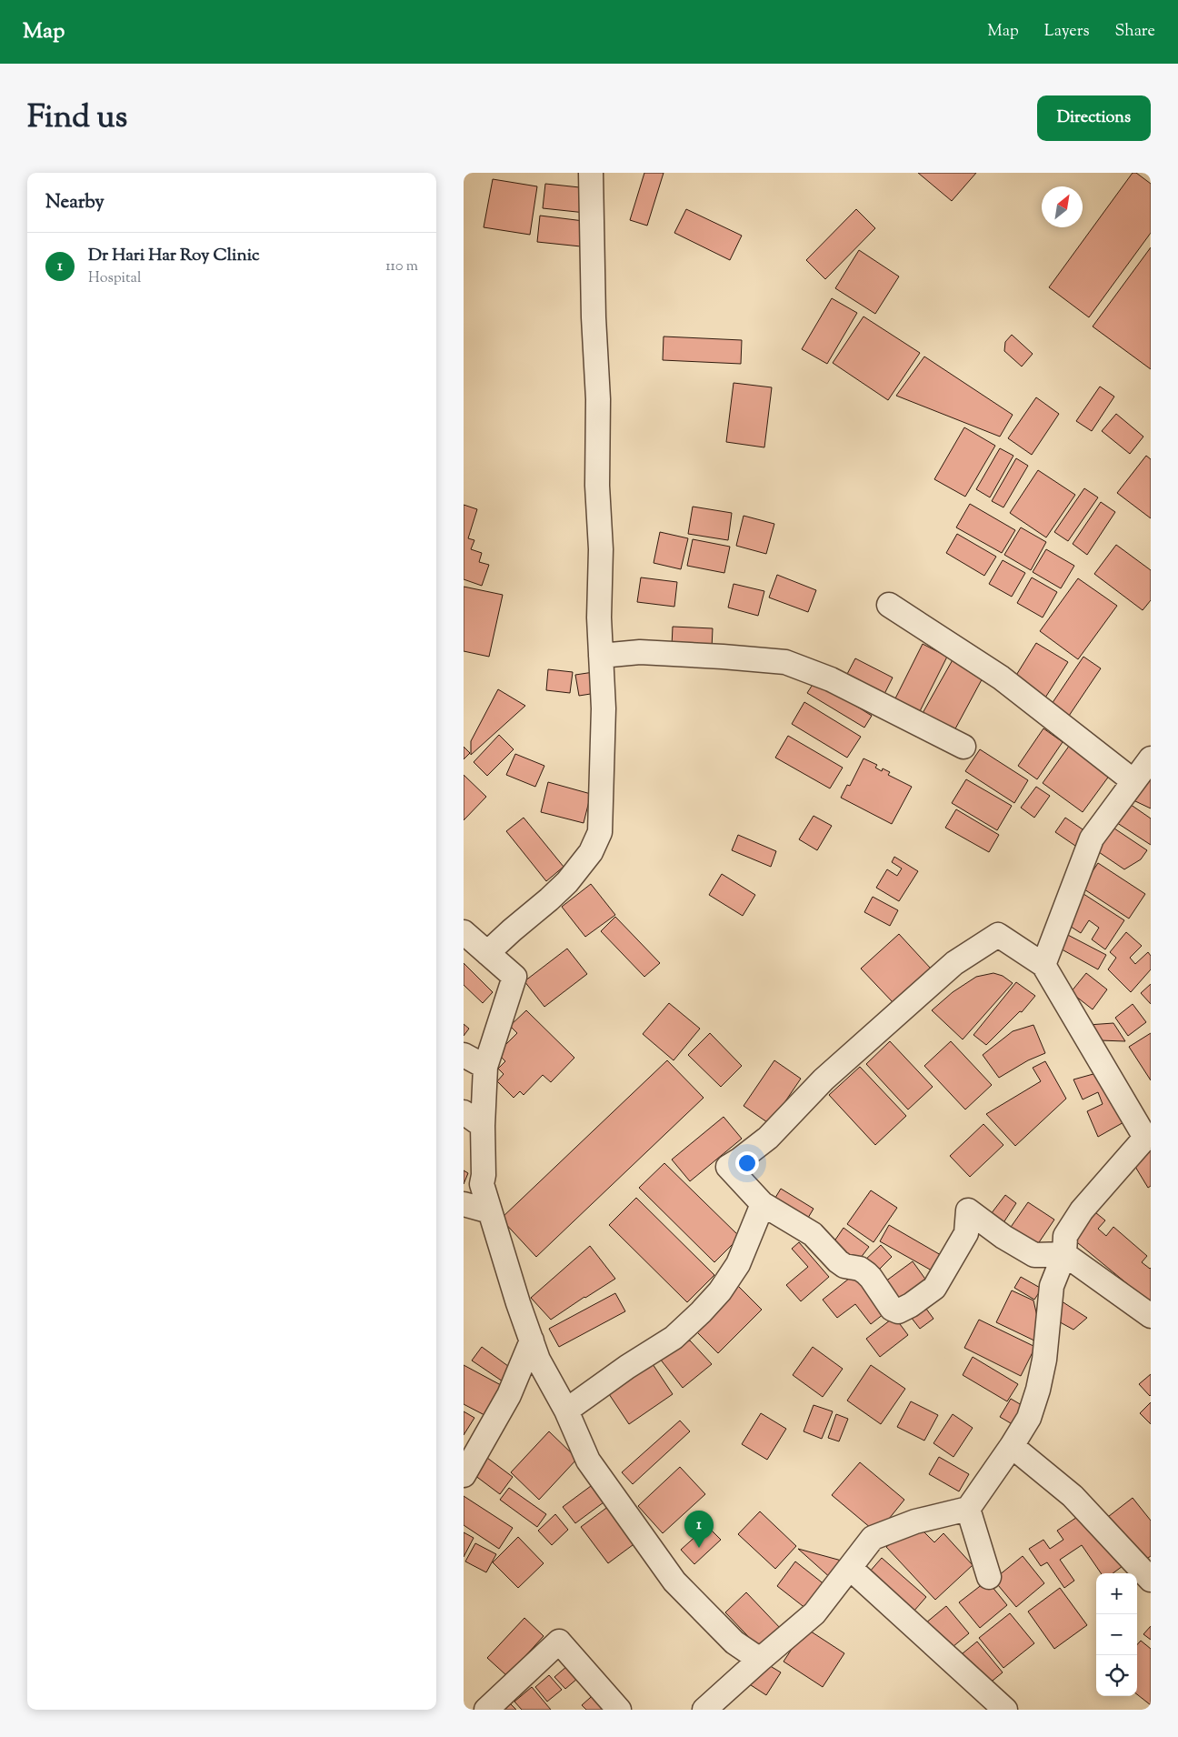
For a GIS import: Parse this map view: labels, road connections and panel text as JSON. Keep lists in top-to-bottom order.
{
  "north": "top right",
  "page": {
    "header": "Map",
    "nav": ["Map", "Layers", "Share"],
    "title": "Find us",
    "buttons": "Directions",
    "heading": "Nearby",
    "list": [
      {
        "mark": "1",
        "name": "Dr Hari Har Roy Clinic",
        "note": "Hospital",
        "value": "110 m"
      }
    ],
    "pins": "1",
    "map_buttons": ["+", "−"]
  }
}
